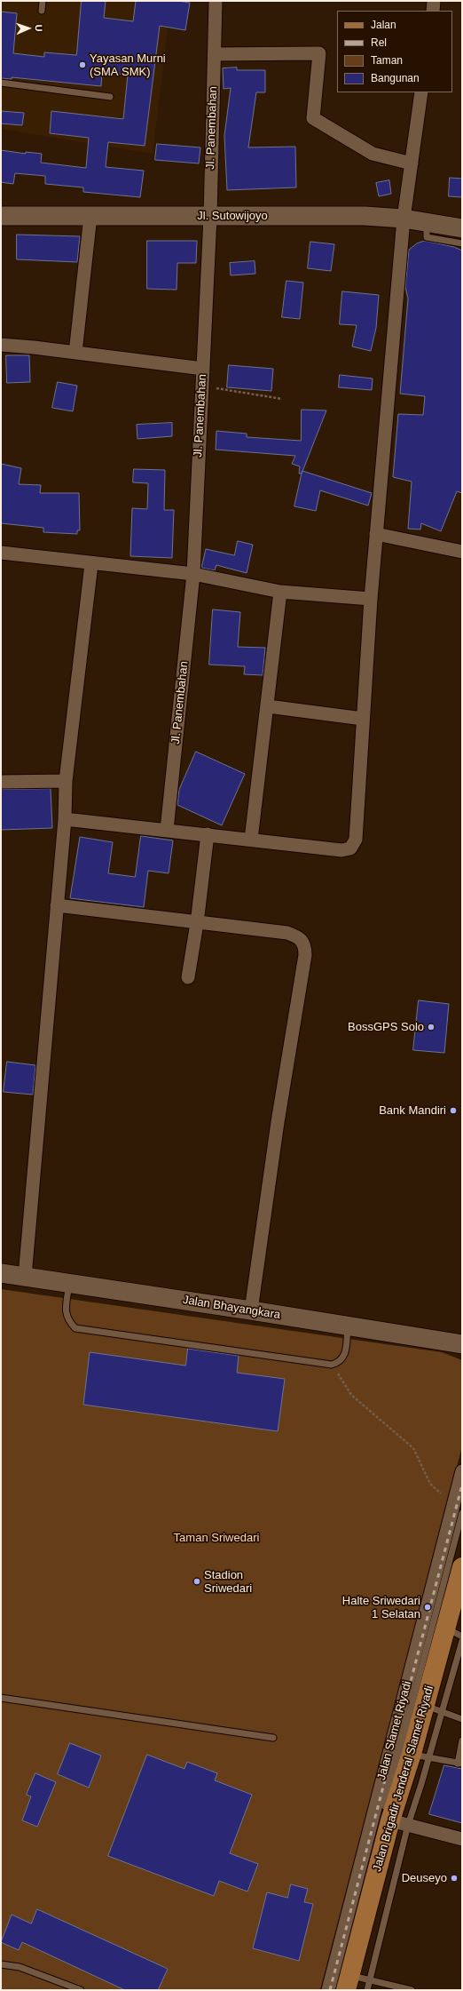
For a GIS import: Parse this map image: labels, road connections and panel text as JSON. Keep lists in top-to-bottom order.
{
  "streets": {
    "main road": ["Jl. Sutowijoyo", "Jalan Bhayangkara", "Jalan Brigadir Jenderal Slamet Riyadi"],
    "street": ["Jl. Panembahan", "Jalan Slamet Riyadi"]
  },
  "crossings": [
    ["Jl. Panembahan", "Jl. Sutowijoyo"]
  ],
  "parks": ["Taman Sriwedari"],
  "places": [
    "Yayasan Murni (SMA SMK)",
    "BossGPS Solo",
    "Bank Mandiri",
    "Stadion Sriwedari",
    "Halte Sriwedari 1 Selatan",
    "Deuseyo"
  ],
  "legend": [
    "Jalan",
    "Rel",
    "Taman",
    "Bangunan"
  ],
  "north": "right"
}
